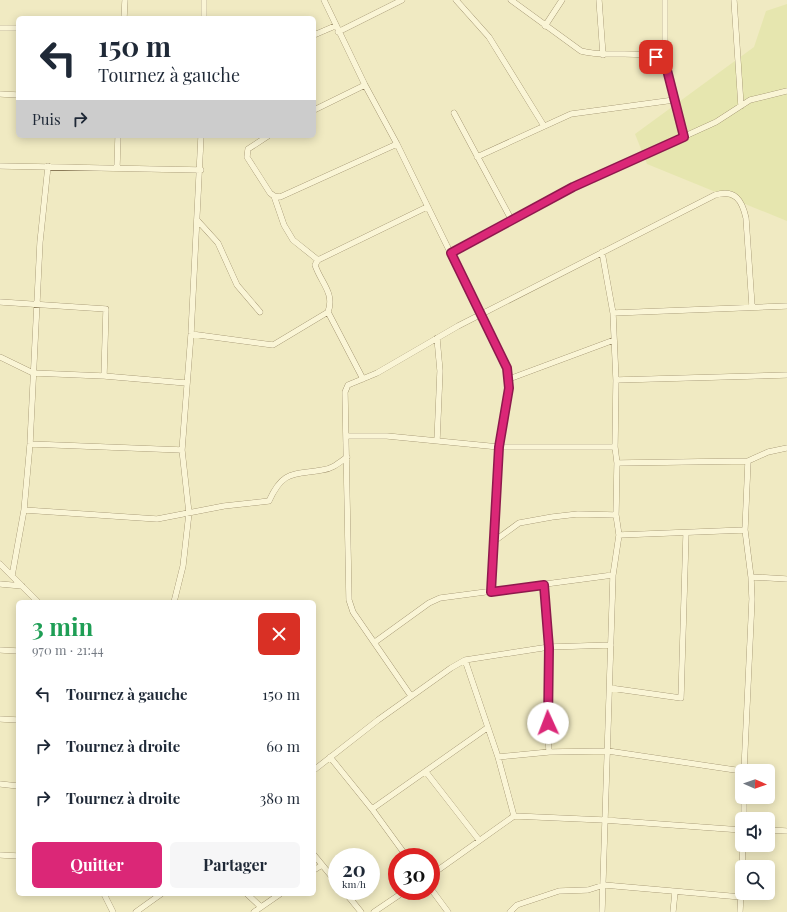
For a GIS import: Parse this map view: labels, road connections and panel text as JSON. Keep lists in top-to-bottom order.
{
  "north": "right",
  "page": {
    "turn": ["150 m", "Tournez à gauche"],
    "then": "Puis",
    "heading": ["3 min", "970 m · 21:44"],
    "list": [
      {
        "name": "Tournez à gauche",
        "value": "150 m"
      },
      {
        "name": "Tournez à droite",
        "value": "60 m"
      },
      {
        "name": "Tournez à droite",
        "value": "380 m"
      }
    ],
    "buttons": ["Quitter", "Partager"],
    "speed": "20 km/h",
    "limit": "30"
  }
}
